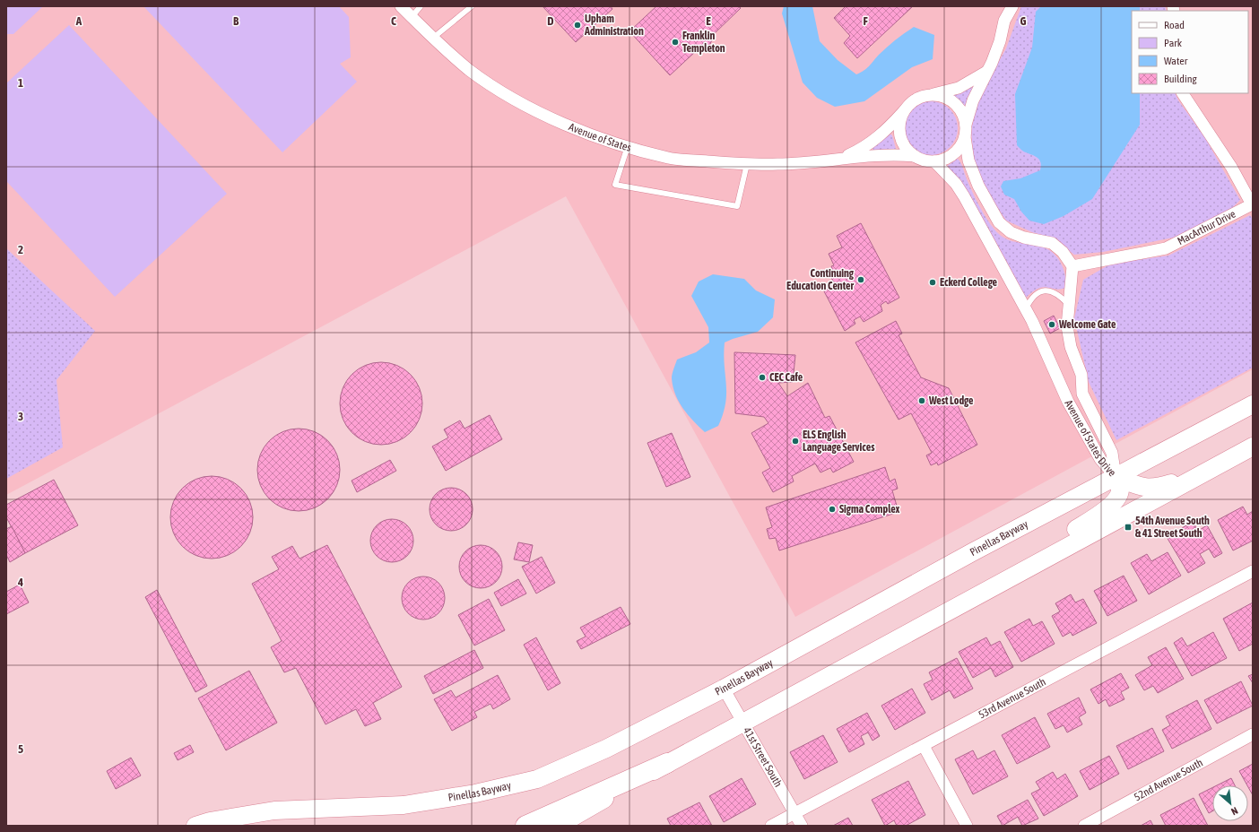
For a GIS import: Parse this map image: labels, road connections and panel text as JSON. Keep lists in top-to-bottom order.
{
  "streets": {
    "main road": ["Pinellas Bayway"],
    "street": [
      "Avenue of States",
      "MacArthur Drive",
      "Avenue of States Drive",
      "53rd Avenue South",
      "41st Street South",
      "52nd Avenue South"
    ]
  },
  "crossings": [
    ["Avenue of States", "Avenue of States Drive"],
    ["MacArthur Drive", "Avenue of States Drive"],
    ["Avenue of States Drive", "Pinellas Bayway"],
    ["Pinellas Bayway", "41st Street South"],
    ["53rd Avenue South", "41st Street South"]
  ],
  "places": {
    "other": [
      "Upham Administration",
      "Franklin Templeton",
      "Continuing Education Center",
      "Eckerd College",
      "Welcome Gate",
      "CEC Cafe",
      "West Lodge",
      "ELS English Language Services",
      "Sigma Complex"
    ],
    "transit": ["54th Avenue South & 41 Street South"]
  },
  "legend": [
    "Road",
    "Park",
    "Water",
    "Building"
  ],
  "north": "bottom right",
  "grid": {
    "columns": [
      "A",
      "B",
      "C",
      "D",
      "E",
      "F",
      "G"
    ],
    "rows": [
      "1",
      "2",
      "3",
      "4",
      "5"
    ]
  }
}
